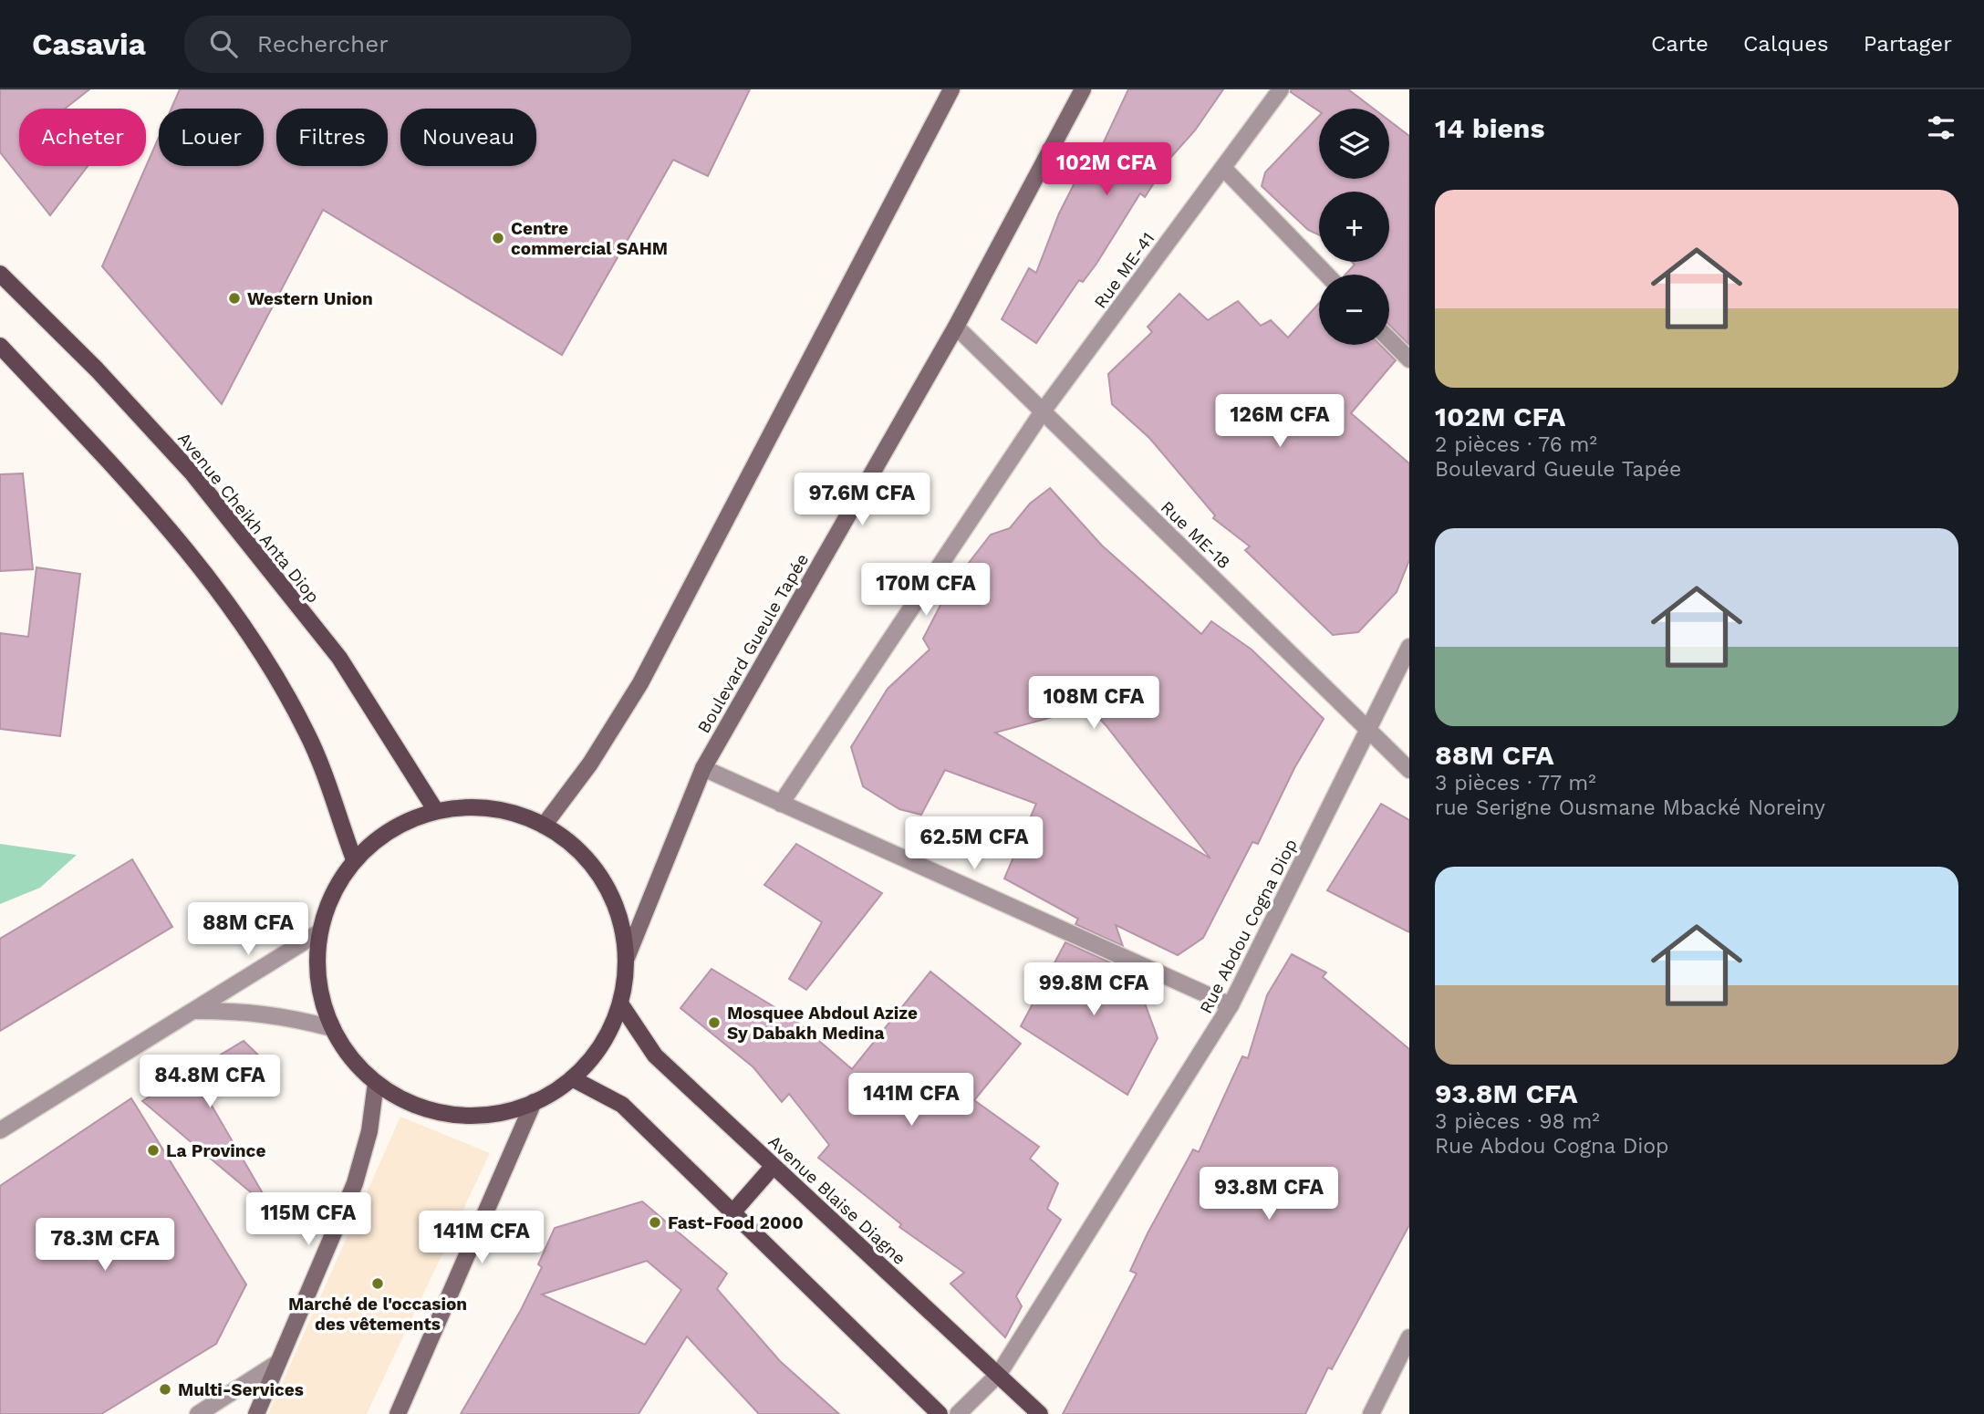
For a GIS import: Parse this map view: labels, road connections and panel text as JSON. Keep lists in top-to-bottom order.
{
  "streets": {
    "main road": ["Avenue Cheikh Anta Diop", "Avenue Blaise Diagne"],
    "street": [
      "Rue ME-41",
      "Rue ME-18",
      "Boulevard Gueule Tapée",
      "Rue Abdou Cogna Diop"
    ]
  },
  "crossings": [
    ["Rue ME-41", "Rue ME-18"],
    ["Rue ME-18", "Boulevard Gueule Tapée"],
    ["Rue ME-18", "Rue Abdou Cogna Diop"],
    ["Rue Abdou Cogna Diop", "Avenue Blaise Diagne"]
  ],
  "places": [
    "Centre commercial SAHM",
    "Western Union",
    "Mosquee Abdoul Azize Sy Dabakh Medina",
    "La Province",
    "Fast-Food 2000",
    "Marché de l'occasion des vêtements",
    "Multi-Services"
  ],
  "page": {
    "header": "Casavia",
    "search": "Rechercher",
    "nav": ["Carte", "Calques", "Partager"],
    "heading": "14 biens",
    "map_buttons": ["+", "−"],
    "chip": [
      "Acheter",
      "Louer",
      "Filtres",
      "Nouveau"
    ],
    "price": [
      "102M CFA",
      "126M CFA",
      "97.6M CFA",
      "170M CFA",
      "108M CFA",
      "62.5M CFA",
      "88M CFA",
      "99.8M CFA",
      "84.8M CFA",
      "141M CFA",
      "93.8M CFA",
      "115M CFA",
      "141M CFA",
      "78.3M CFA"
    ],
    "list": [
      {
        "name": "102M CFA",
        "note": "2 pièces · 76 m² · Boulevard Gueule Tapée"
      },
      {
        "name": "88M CFA",
        "note": "3 pièces · 77 m² · rue Serigne Ousmane Mbacké Noreiny"
      },
      {
        "name": "93.8M CFA",
        "note": "3 pièces · 98 m² · Rue Abdou Cogna Diop"
      }
    ]
  }
}
